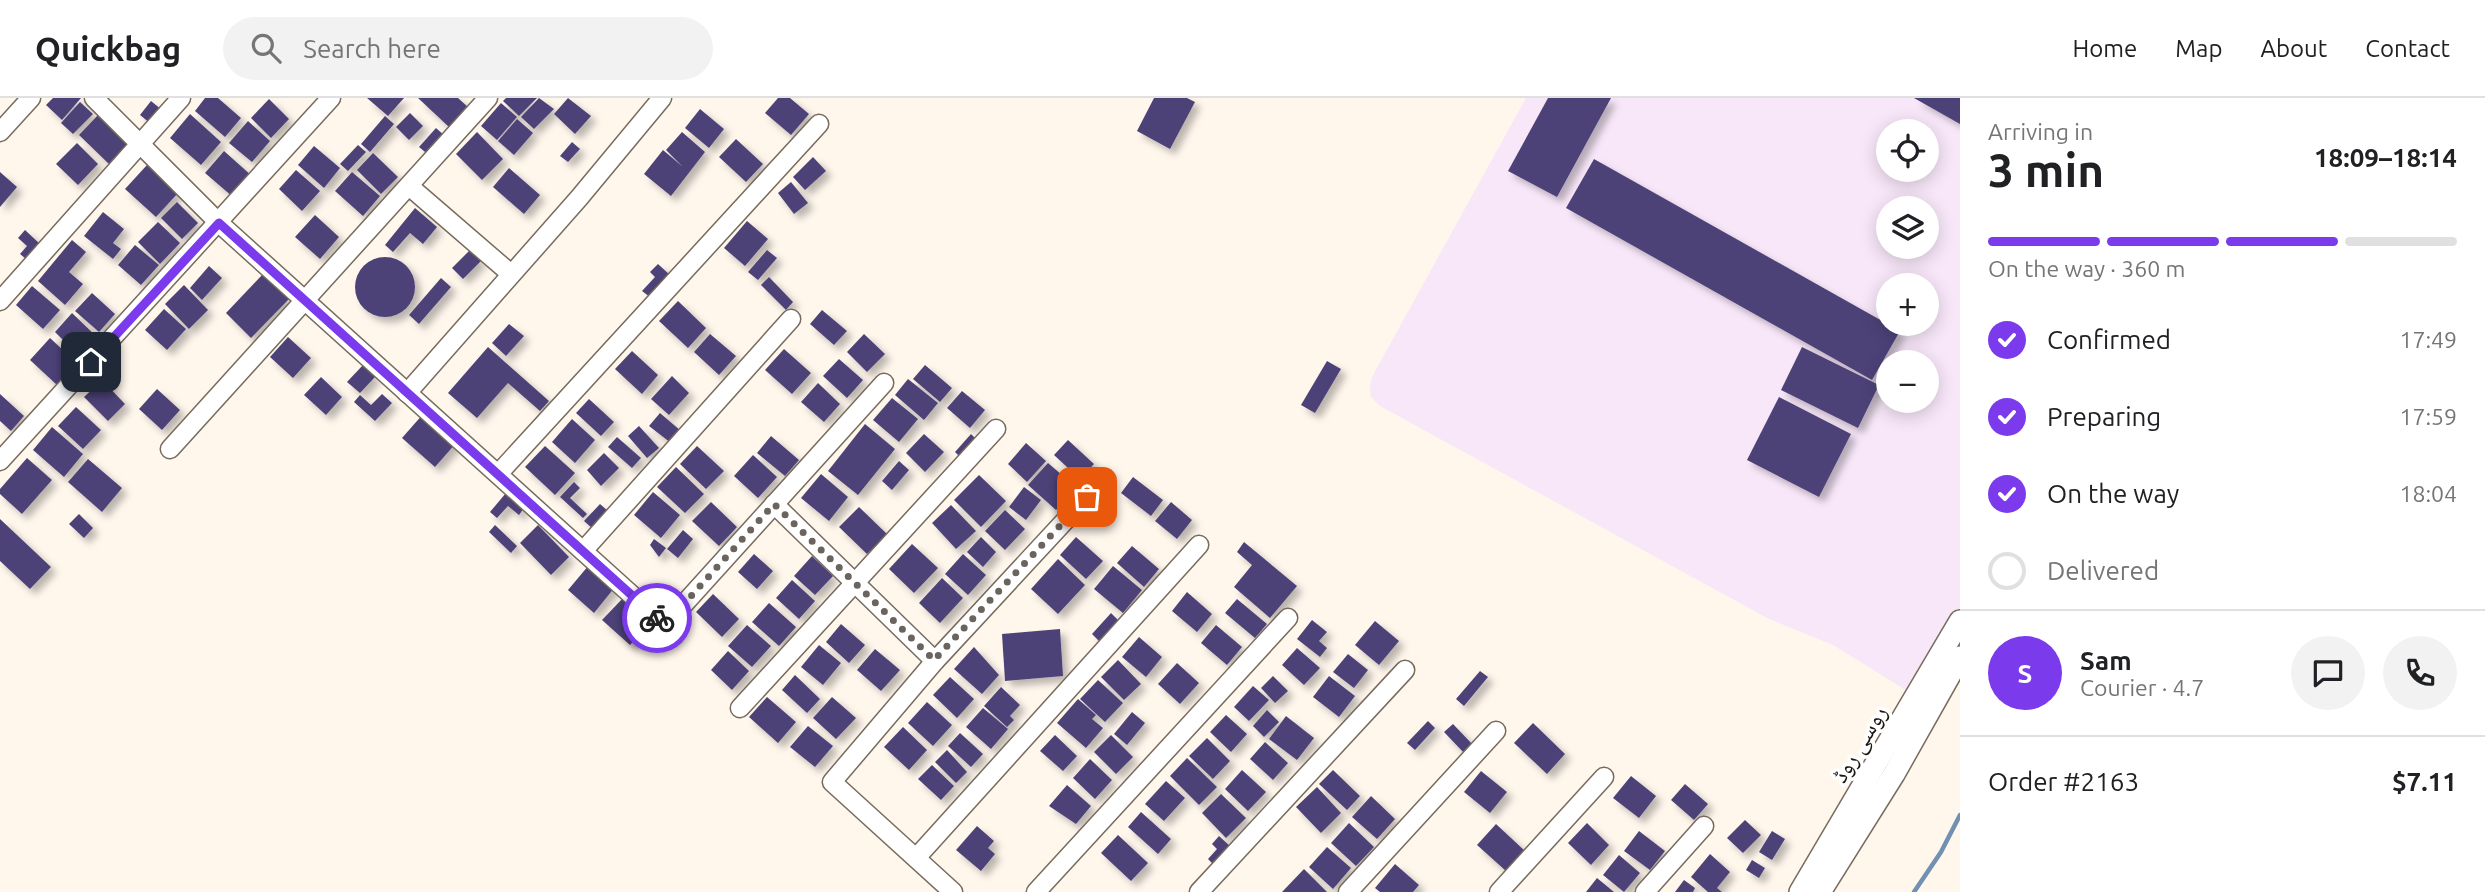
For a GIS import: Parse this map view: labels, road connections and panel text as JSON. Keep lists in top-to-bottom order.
{
  "streets": {
    "main road": ["روسی روڈ"]
  },
  "page": {
    "header": "Quickbag",
    "search": "Search here",
    "nav": [
      "Home",
      "Map",
      "About",
      "Contact"
    ],
    "heading": ["3 min", "Arriving in", "18:09–18:14"],
    "panel": [
      "Sam",
      "Courier · 4.7",
      "Order #2163",
      "$7.11"
    ],
    "map_buttons": ["+", "−"],
    "bar": "On the way · 360 m",
    "list": [
      ["Confirmed", "17:49"],
      ["Preparing", "17:59"],
      ["On the way", "18:04"],
      "Delivered"
    ],
    "round": "S"
  }
}
